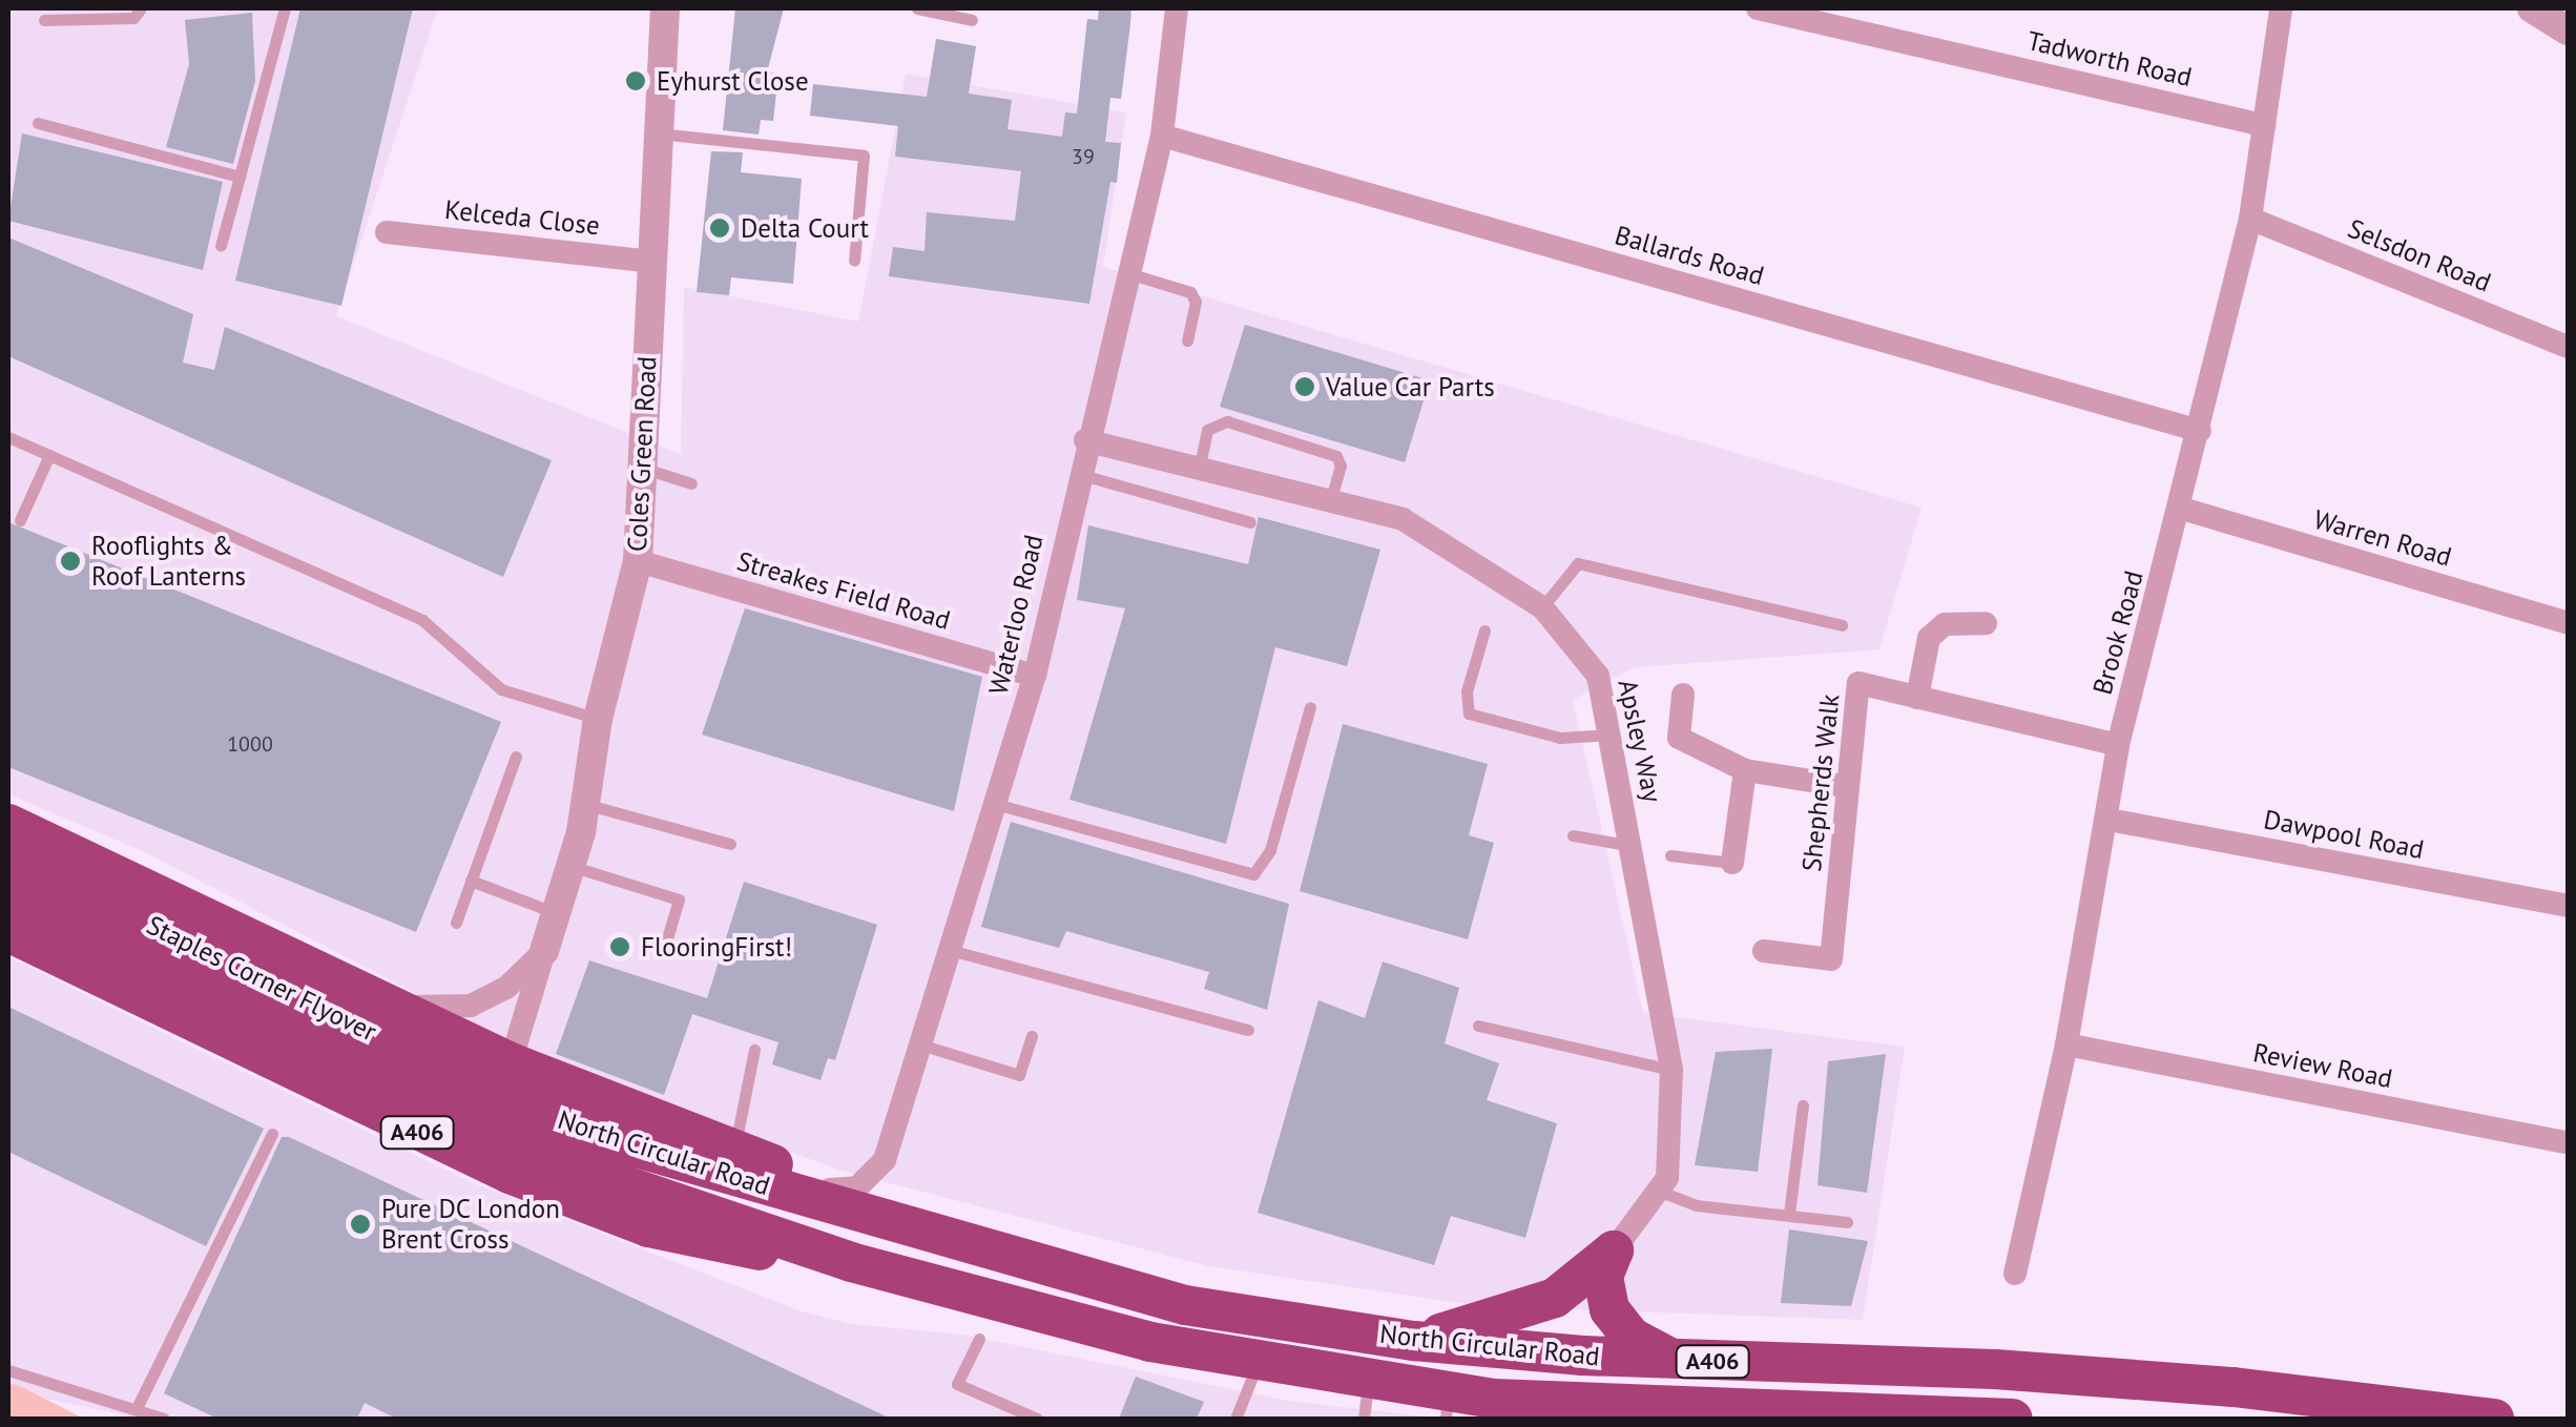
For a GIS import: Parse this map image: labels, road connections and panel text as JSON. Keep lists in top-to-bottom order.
{
  "streets": {
    "highway": ["Staples Corner Flyover", "A406", "North Circular Road"],
    "street": [
      "Tadworth Road",
      "Kelceda Close",
      "Ballards Road",
      "Selsdon Road",
      "Coles Green Road",
      "Warren Road",
      "Streakes Field Road",
      "Waterloo Road",
      "Brook Road",
      "Apsley Way",
      "Shepherds Walk",
      "Dawpool Road",
      "Review Road"
    ]
  },
  "crossings": [
    ["Tadworth Road", "Brook Road"],
    ["Kelceda Close", "Coles Green Road"],
    ["Ballards Road", "Waterloo Road"],
    ["Ballards Road", "Brook Road"],
    ["Selsdon Road", "Brook Road"],
    ["Coles Green Road", "Streakes Field Road"],
    ["Coles Green Road", "Staples Corner Flyover"],
    ["Coles Green Road", "A406"],
    ["Coles Green Road", "North Circular Road"],
    ["Warren Road", "Brook Road"],
    ["Streakes Field Road", "Waterloo Road"],
    ["Waterloo Road", "Apsley Way"],
    ["Waterloo Road", "A406"],
    ["Brook Road", "Shepherds Walk"],
    ["Brook Road", "Dawpool Road"],
    ["Brook Road", "Review Road"],
    ["Staples Corner Flyover", "A406"],
    ["Staples Corner Flyover", "North Circular Road"],
    ["A406", "North Circular Road"]
  ],
  "places": [
    "Eyhurst Close",
    "Delta Court",
    "Value Car Parts",
    "Rooflights & Roof Lanterns",
    "FlooringFirst!",
    "Pure DC London Brent Cross"
  ],
  "house_numbers": ["39", "1000"]
}
